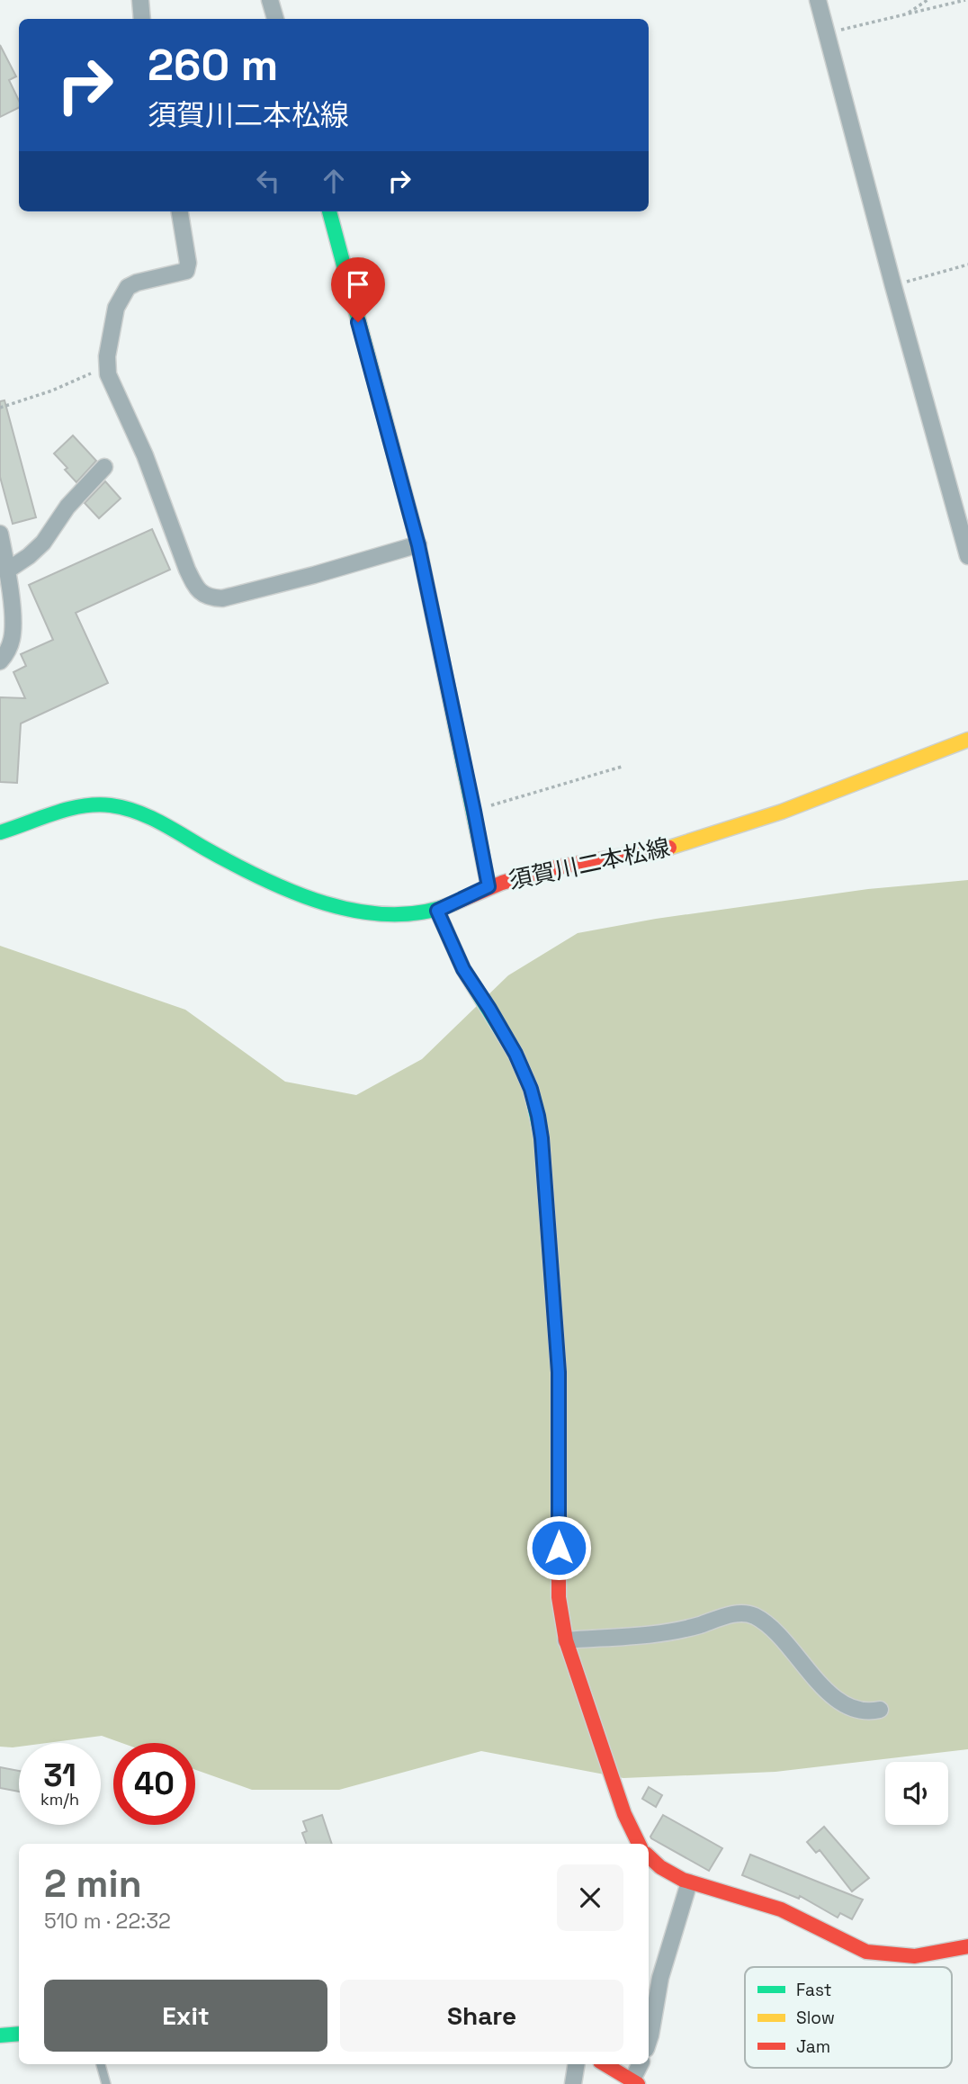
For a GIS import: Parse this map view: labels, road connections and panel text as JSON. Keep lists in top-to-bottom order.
{
  "streets": {
    "street": ["須賀川二本松線"]
  },
  "legend": ["Fast", "Slow", "Jam"],
  "page": {
    "turn": ["260 m", "須賀川二本松線"],
    "speed": "31 km/h",
    "limit": "40",
    "heading": ["2 min", "510 m · 22:32"],
    "buttons": ["Exit", "Share"]
  }
}
